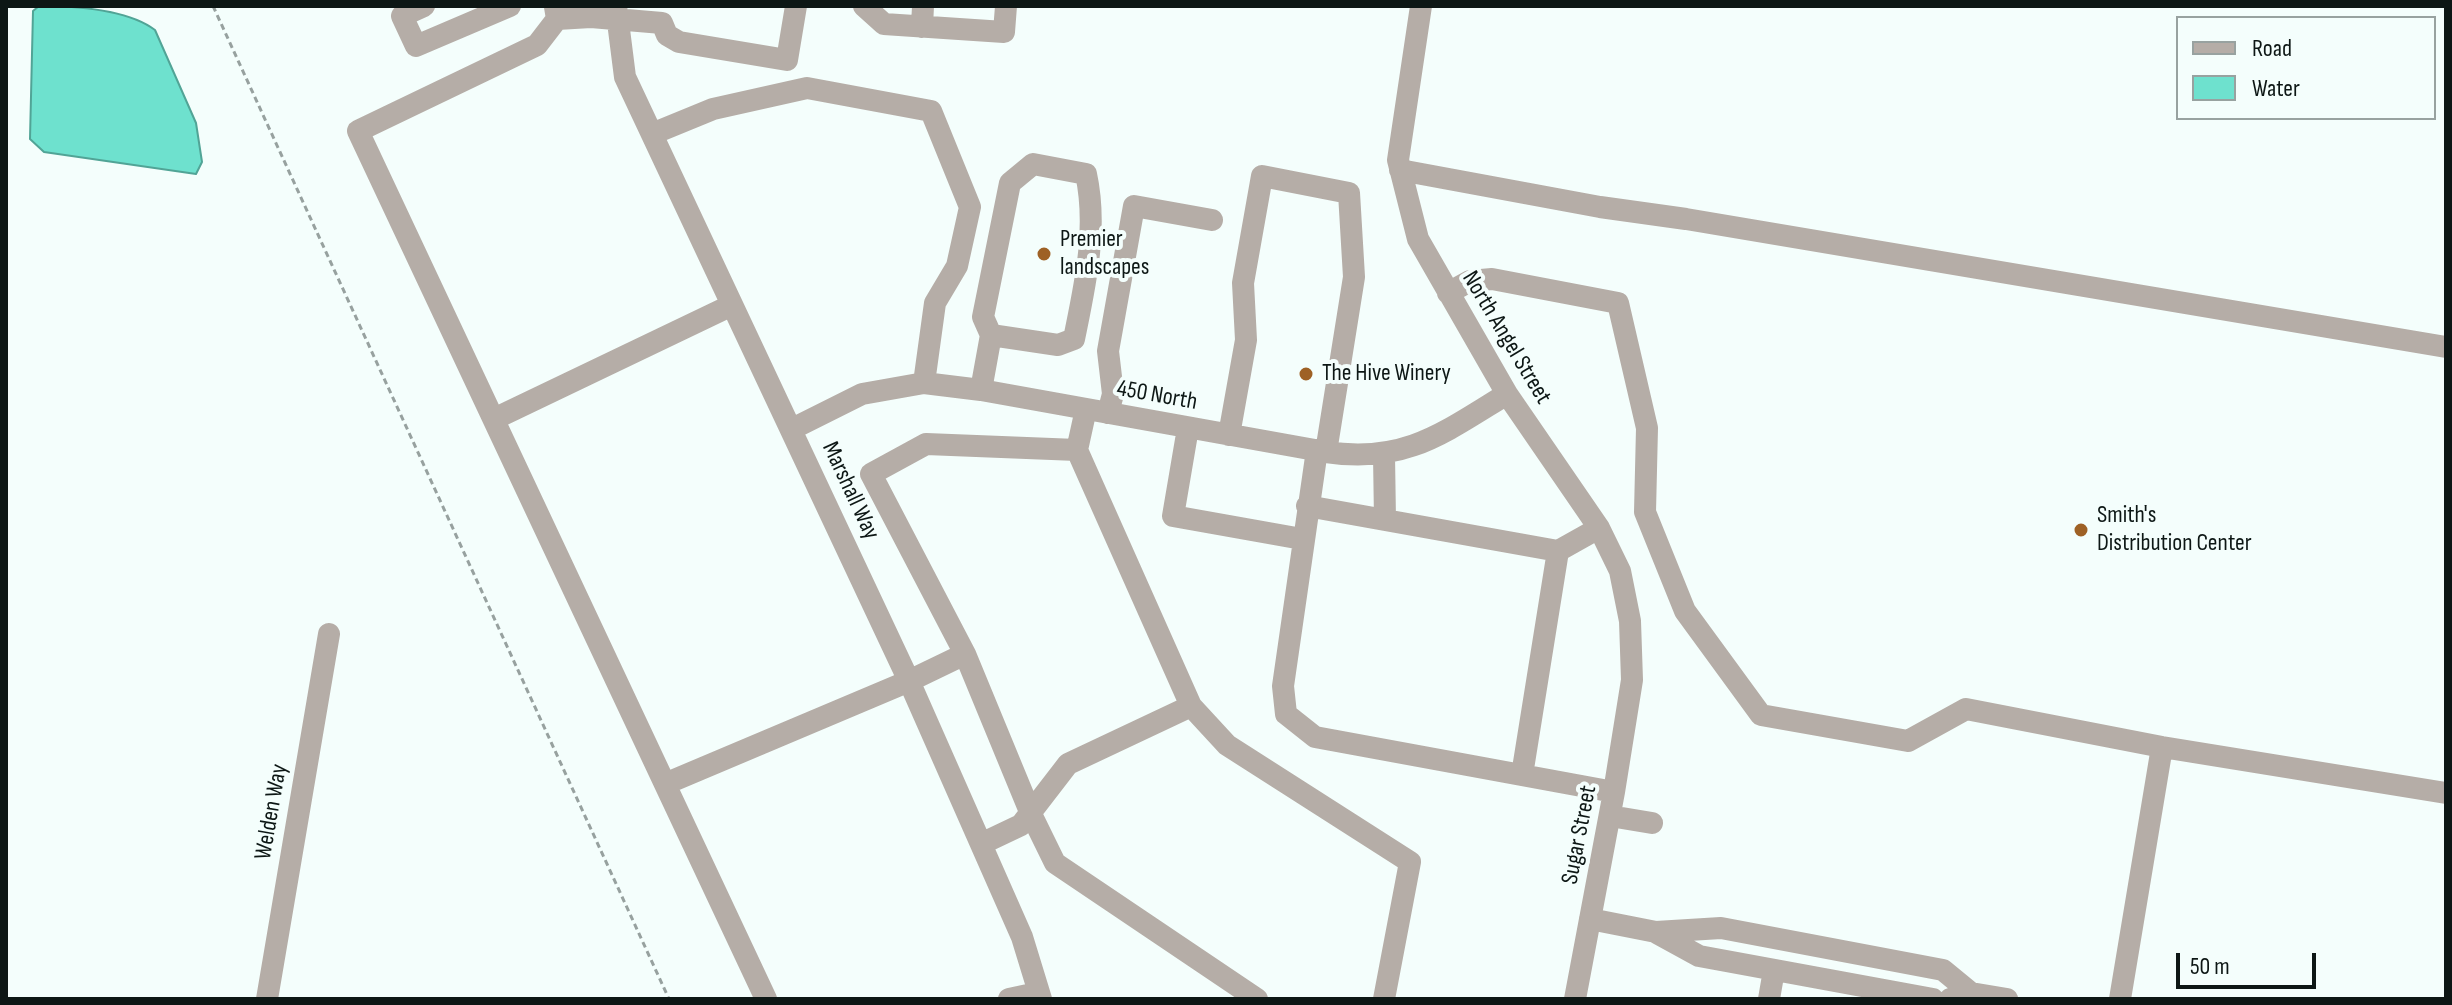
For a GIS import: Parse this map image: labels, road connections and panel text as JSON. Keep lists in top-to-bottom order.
{
  "streets": {
    "street": [
      "North Angel Street",
      "450 North",
      "Marshall Way",
      "Welden Way",
      "Sugar Street"
    ]
  },
  "crossings": [
    ["North Angel Street", "450 North"],
    ["North Angel Street", "Sugar Street"],
    ["450 North", "Marshall Way"]
  ],
  "places": ["Premier landscapes", "The Hive Winery", "Smith's Distribution Center"],
  "legend": ["Road", "Water"],
  "scale_bar": "50 m"
}
